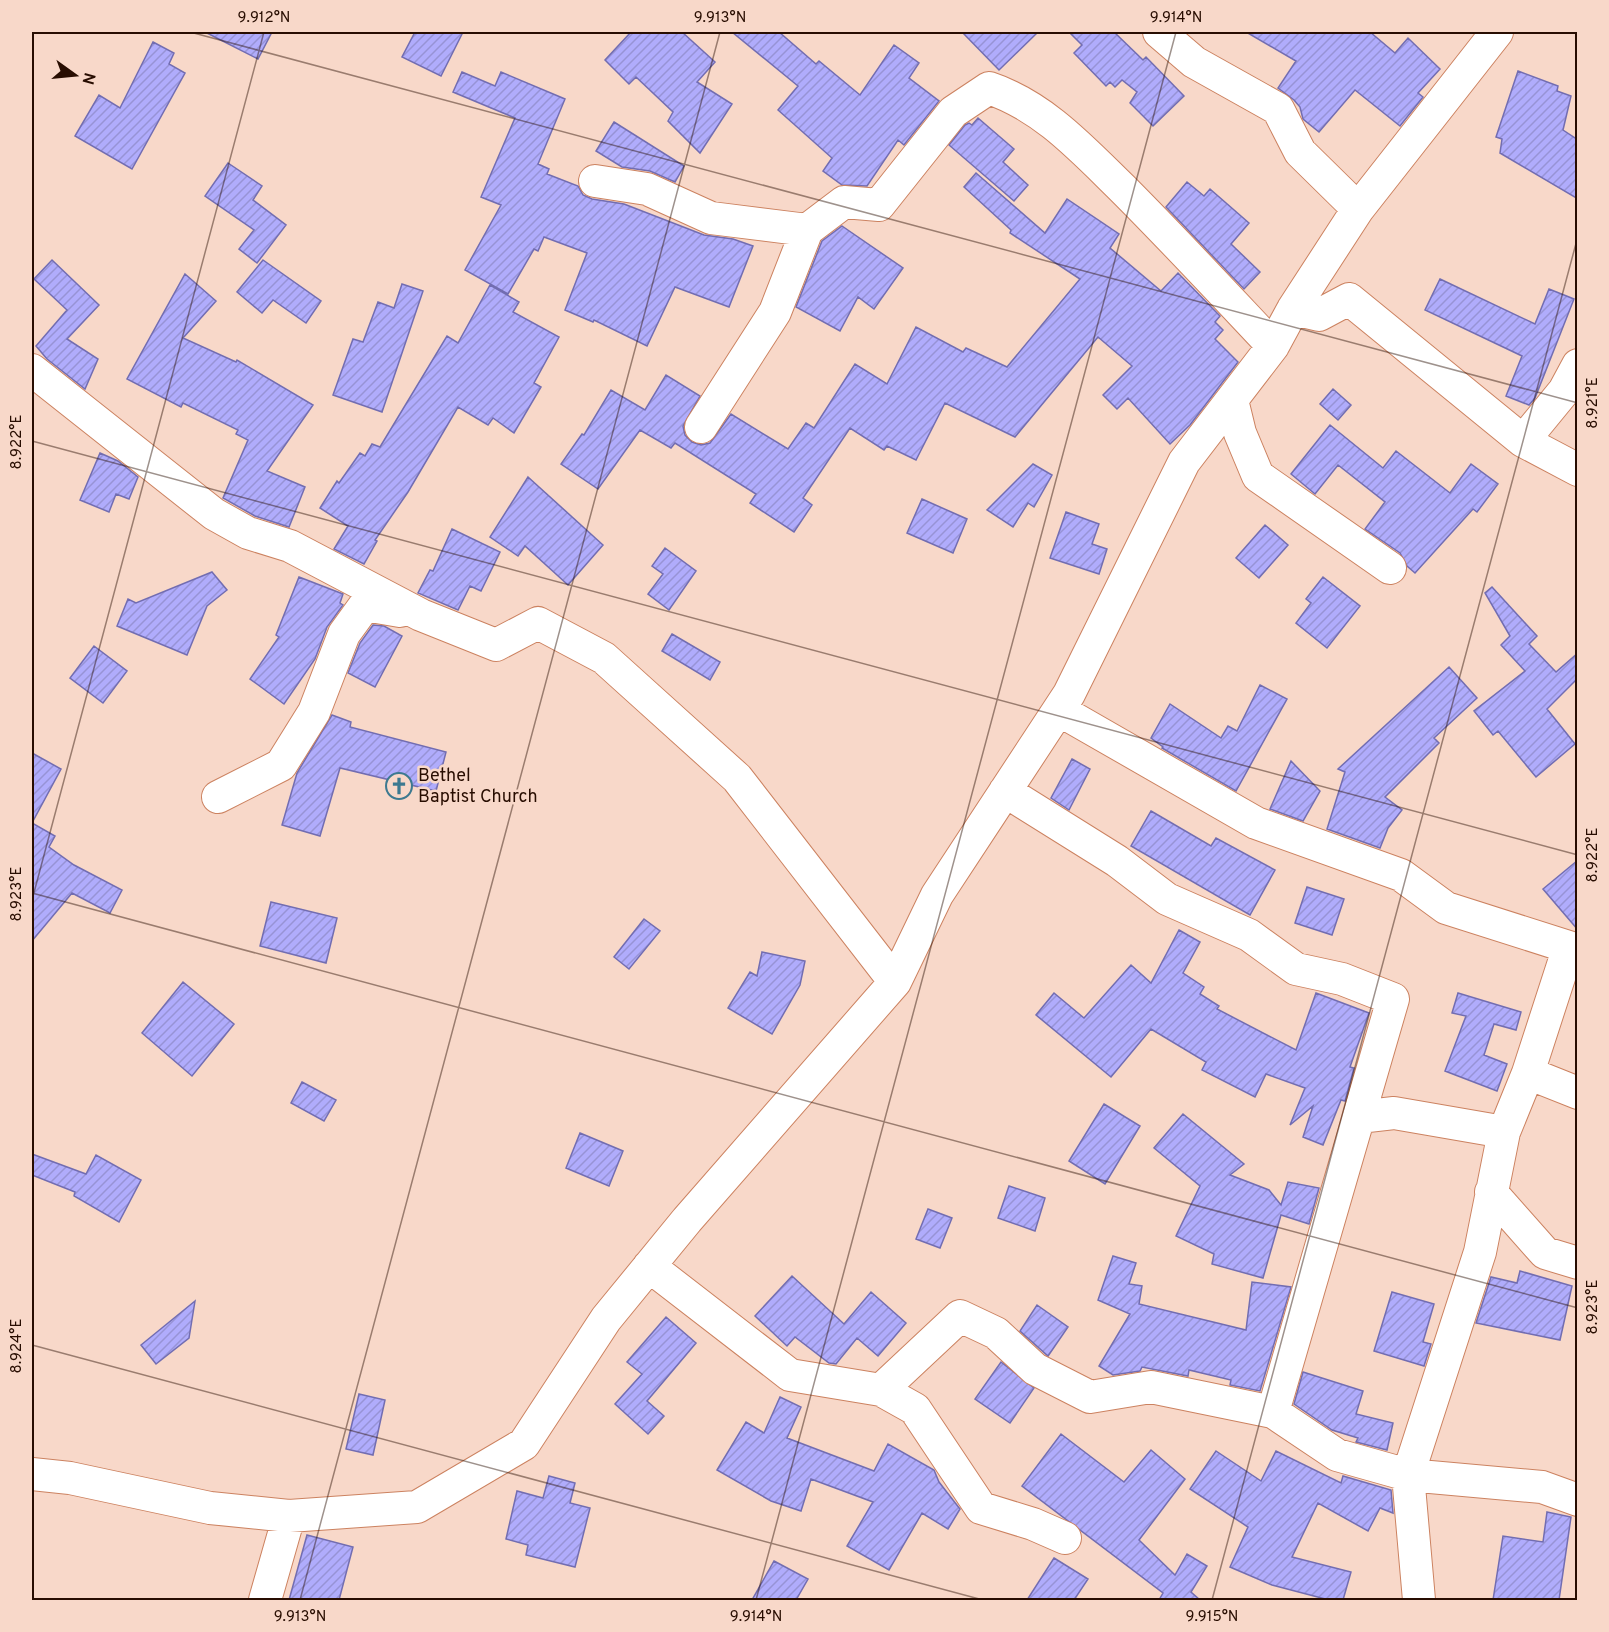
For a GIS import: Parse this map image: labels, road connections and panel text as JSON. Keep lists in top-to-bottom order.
{
  "places": {
    "church": ["Bethel Baptist Church"]
  },
  "north": "right",
  "coordinates": [
    "9.912°N",
    "9.913°N",
    "9.914°N",
    "8.921°E",
    "8.922°E",
    "8.923°E",
    "8.924°E",
    "9.915°N"
  ]
}
